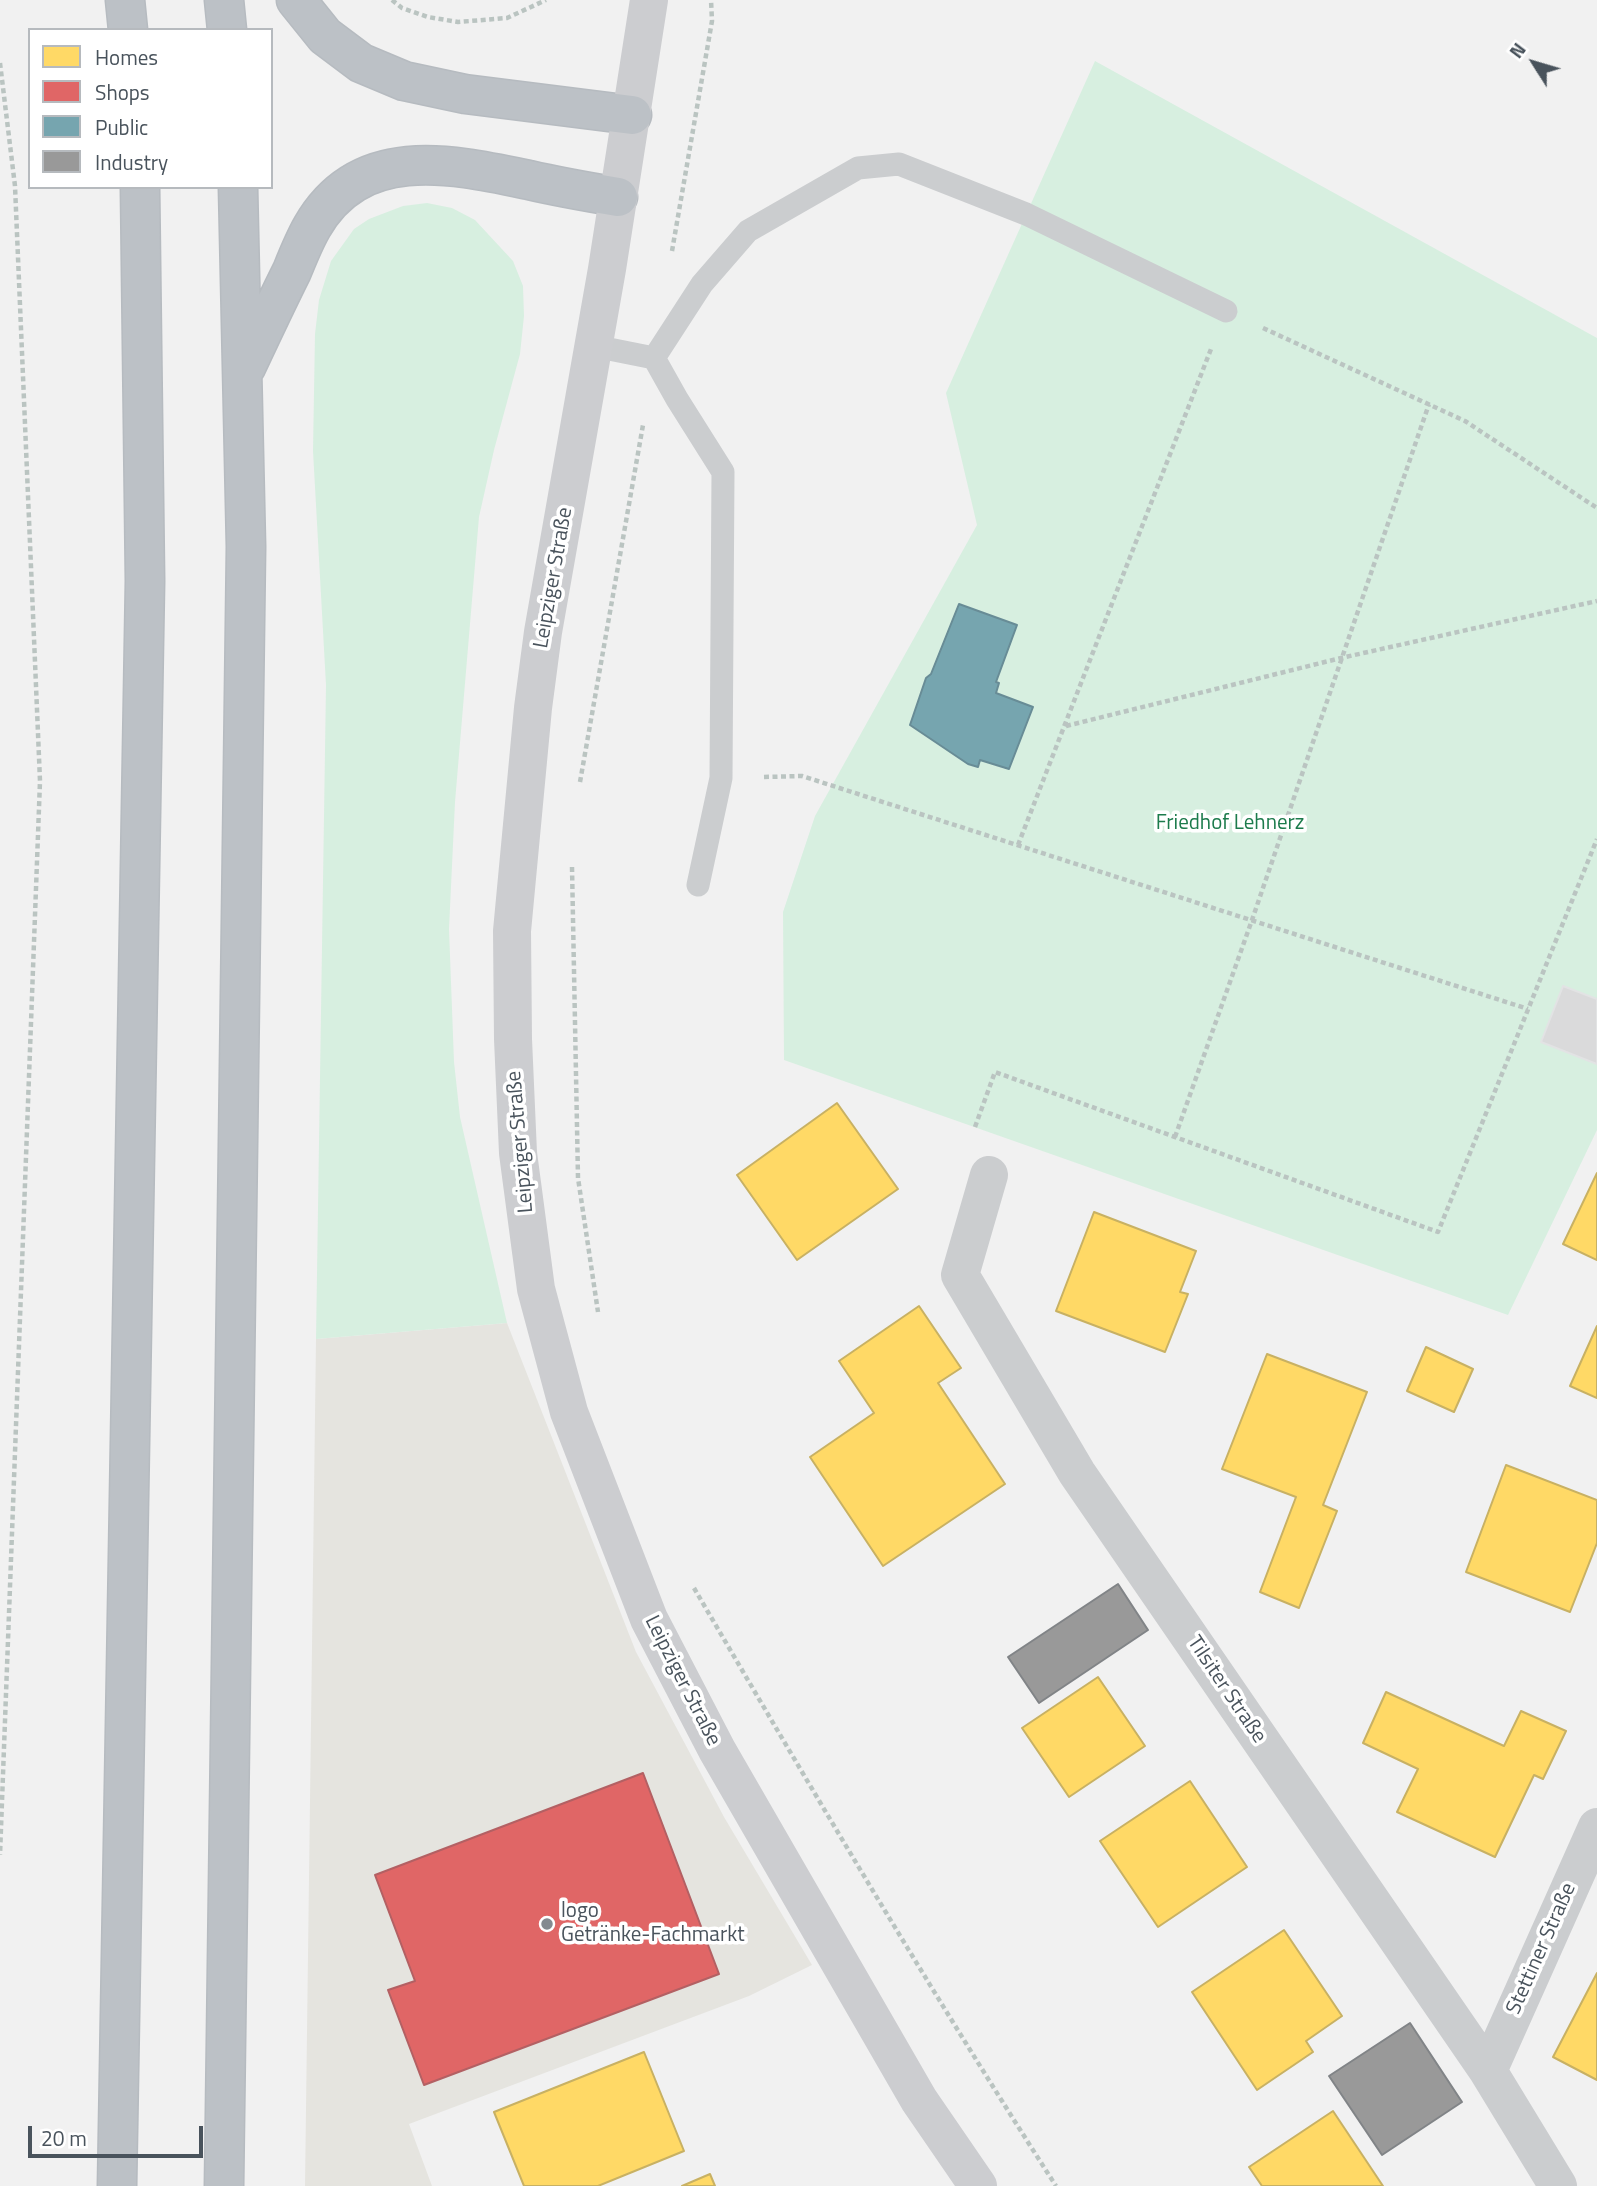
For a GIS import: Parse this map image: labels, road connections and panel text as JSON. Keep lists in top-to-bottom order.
{
  "streets": {
    "main road": ["Leipziger Straße"],
    "street": ["Tilsiter Straße", "Stettiner Straße"]
  },
  "crossings": [
    ["Tilsiter Straße", "Stettiner Straße"]
  ],
  "parks": ["Friedhof Lehnerz"],
  "places": ["logo Getränke-Fachmarkt"],
  "legend": [
    "Homes",
    "Shops",
    "Public",
    "Industry"
  ],
  "scale_bar": "20 m",
  "north": "top left"
}
